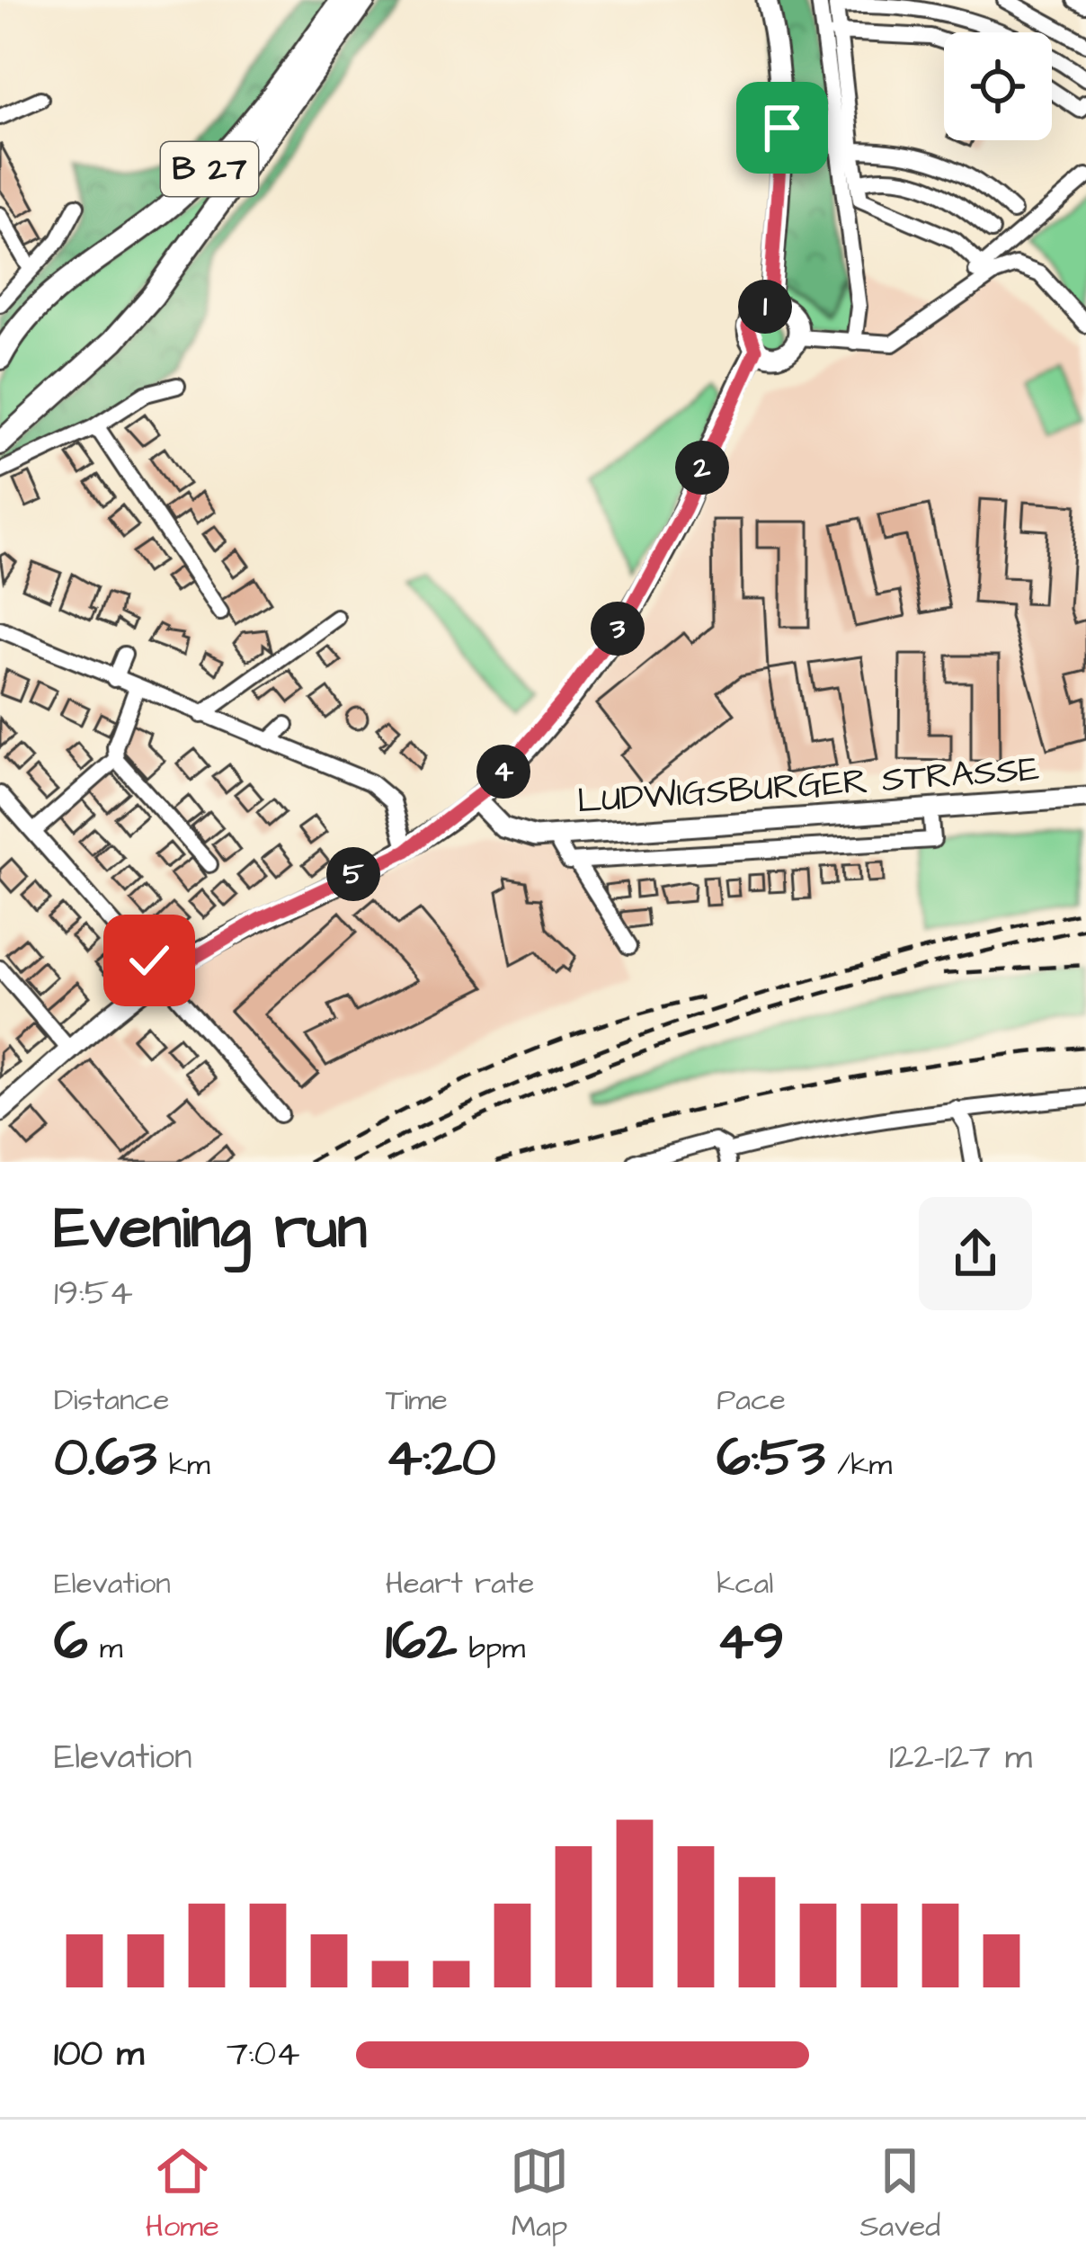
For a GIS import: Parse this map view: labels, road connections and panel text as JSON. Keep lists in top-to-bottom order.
{
  "streets": {
    "highway": ["B 27"],
    "main road": ["LUDWIGSBURGER STRASSE"]
  },
  "page": {
    "pins": [
      "1",
      "2",
      "3",
      "4",
      "5"
    ],
    "heading": ["Evening run", "19:54"],
    "stats": [
      ["Distance", "0.63 km"],
      ["Time", "4:20"],
      ["Pace", "6:53 /km"],
      ["Elevation", "6 m"],
      ["Heart rate", "162 bpm"],
      ["kcal", "49"]
    ],
    "chart": ["Elevation", "122–127 m"],
    "list": [
      {
        "name": "100 m",
        "note": "7:04"
      }
    ],
    "tabs": ["Home", "Map", "Saved"]
  }
}
